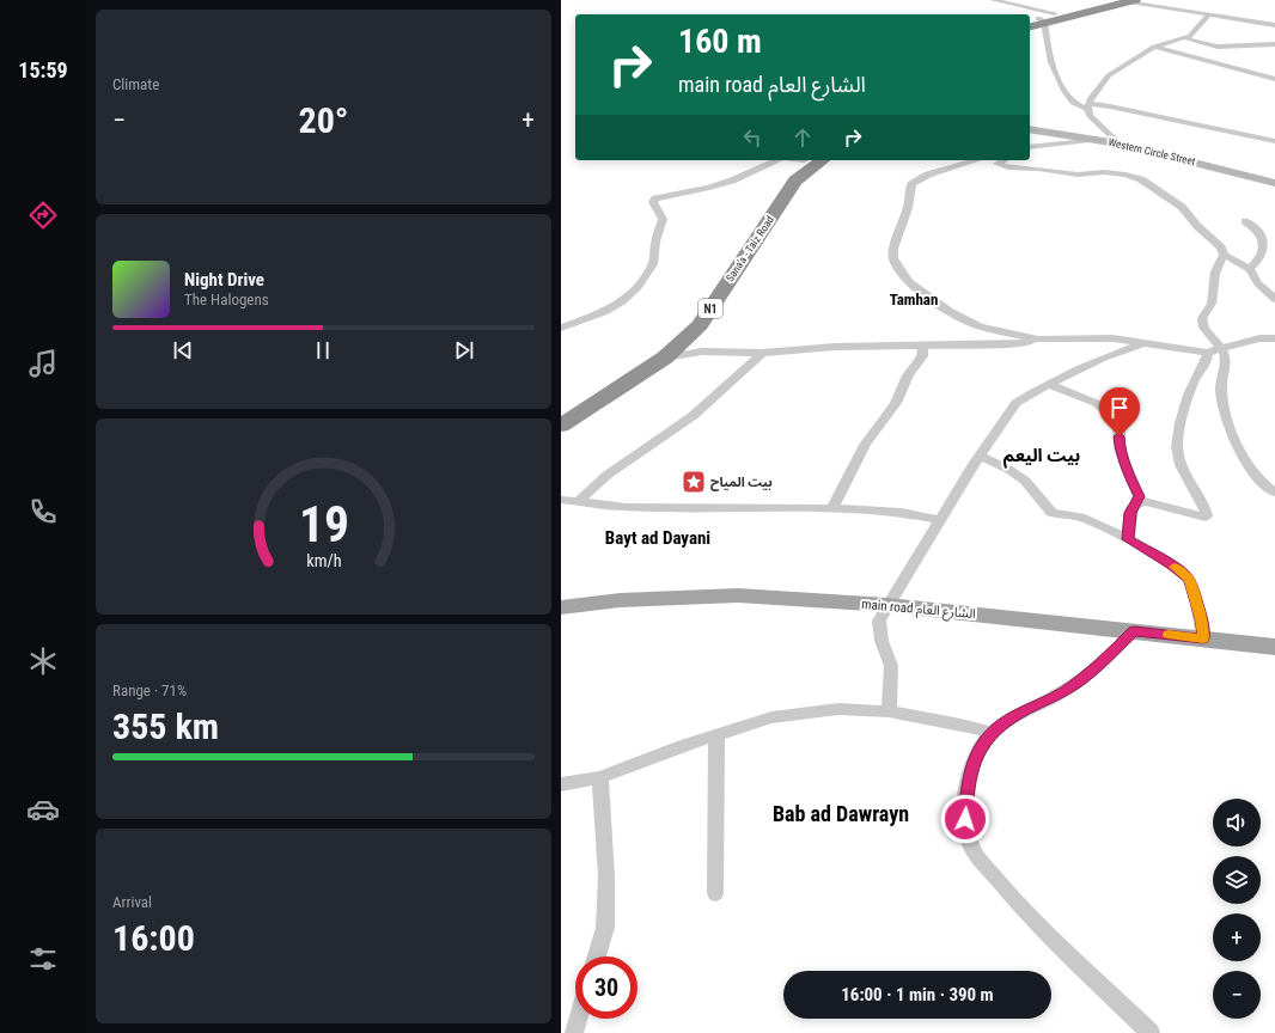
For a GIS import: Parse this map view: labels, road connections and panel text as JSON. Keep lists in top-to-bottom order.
{
  "streets": {
    "highway": ["Sana'a - Taiz Road", "N1"],
    "main road": ["main road الشارع العام"],
    "street": ["Western Circle Street"]
  },
  "districts": [
    "Tamhan",
    "بيت اليعم",
    "Bayt ad Dayani",
    "Bab ad Dawrayn"
  ],
  "places": {
    "place": ["بيت المياح"]
  },
  "page": {
    "tabs": "15:59",
    "tile": [
      "Climate",
      ["Range · 71%", "355 km"],
      ["Arrival", "16:00"]
    ],
    "turn": ["160 m", "main road الشارع العام"],
    "heat": ["−", "20°", "+"],
    "song": ["Night Drive", "The Halogens"],
    "map_buttons": ["+", "−"],
    "limit": "30",
    "trip": "16:00 · 1 min · 390 m",
    "gauge": ["19", "km/h"]
  }
}
